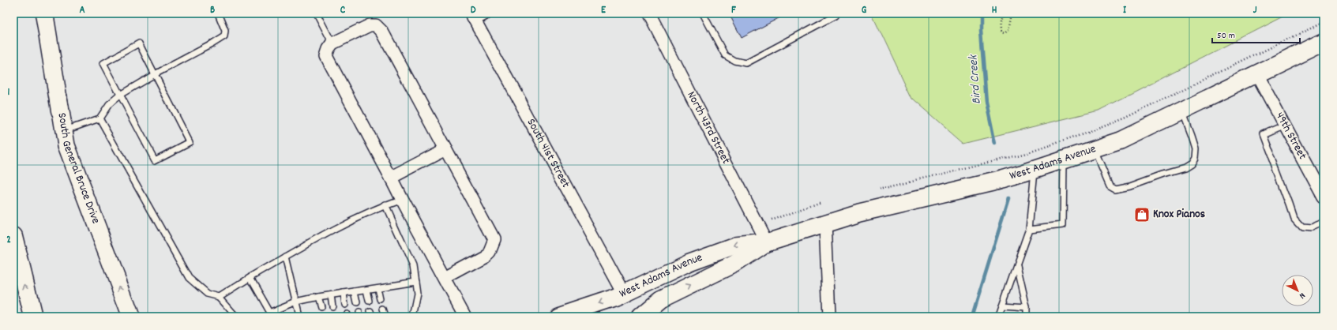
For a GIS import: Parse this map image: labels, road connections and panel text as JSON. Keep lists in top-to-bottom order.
{
  "streets": {
    "main road": ["West Adams Avenue", "South General Bruce Drive"],
    "street": ["North 43rd Street", "49th Street", "South 41st Street"]
  },
  "crossings": [
    ["North 43rd Street", "West Adams Avenue"],
    ["49th Street", "West Adams Avenue"],
    ["South 41st Street", "West Adams Avenue"]
  ],
  "one_way": ["South General Bruce Drive"],
  "water": ["Bird Creek"],
  "places": {
    "shop": ["Knox Pianos"]
  },
  "scale_bar": "50 m",
  "north": "bottom right",
  "grid": {
    "columns": [
      "A",
      "B",
      "C",
      "D",
      "E",
      "F",
      "G",
      "H",
      "I",
      "J"
    ],
    "rows": ["1", "2"]
  }
}
